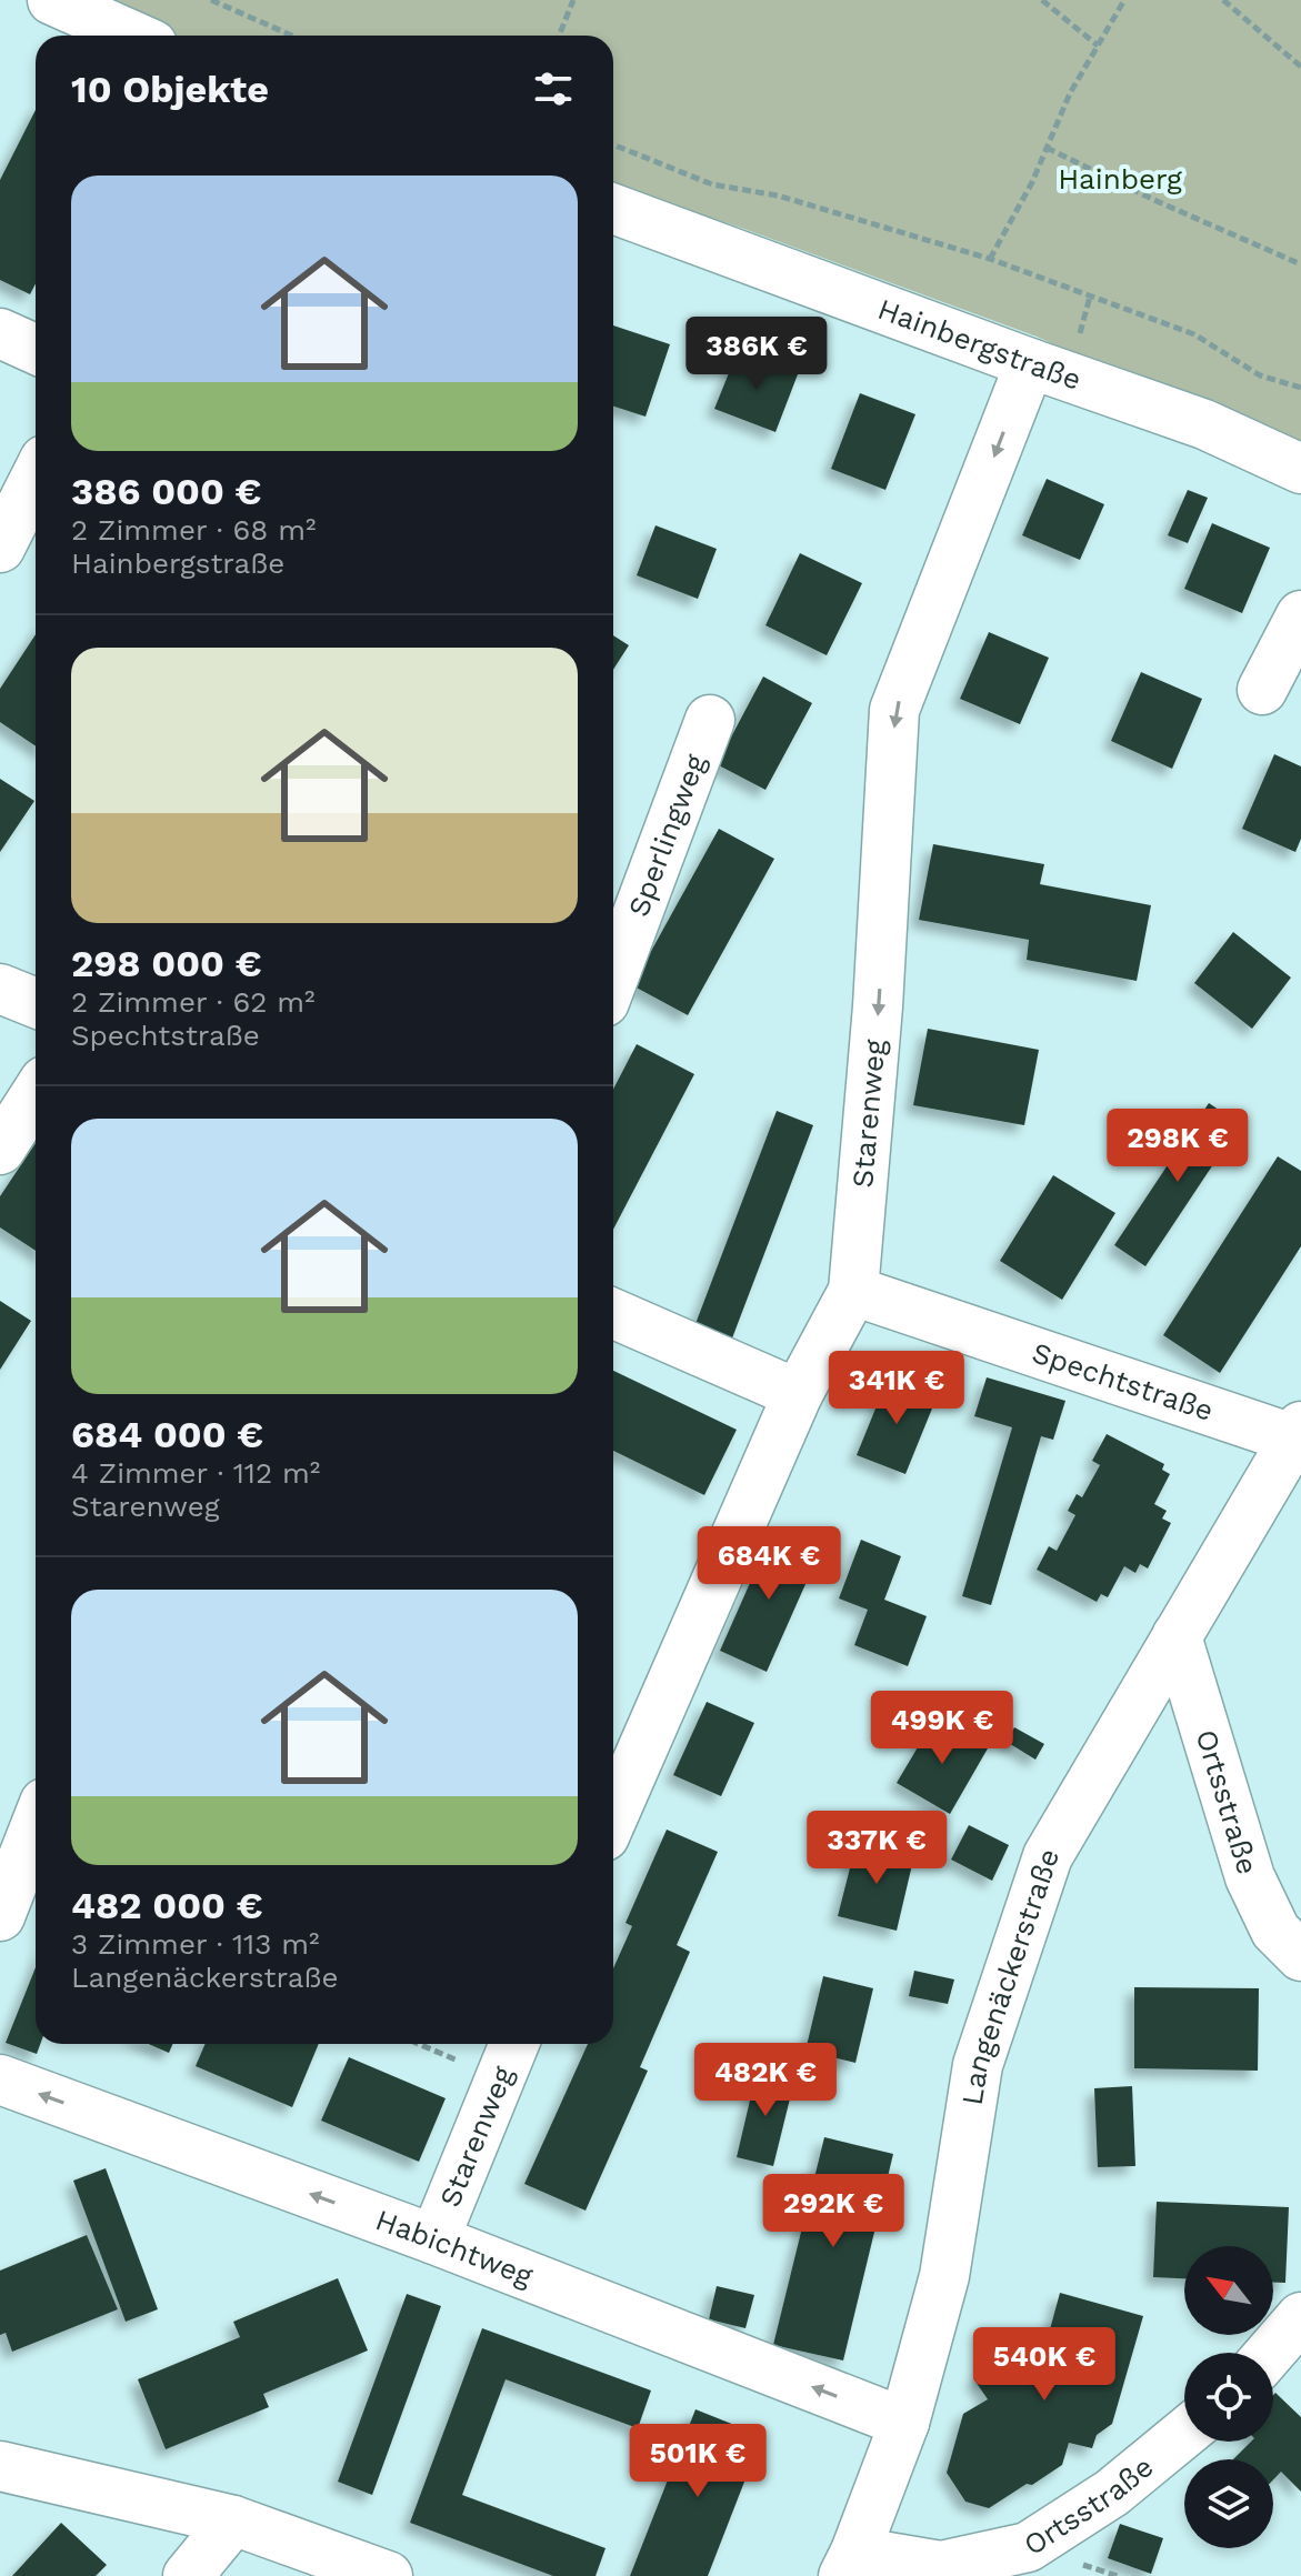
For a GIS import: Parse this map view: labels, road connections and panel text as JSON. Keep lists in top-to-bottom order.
{
  "streets": {
    "street": [
      "Hainbergstraße",
      "Sperlingweg",
      "Starenweg",
      "Spechtstraße",
      "Ortsstraße",
      "Langenäckerstraße",
      "Habichtweg"
    ]
  },
  "crossings": [
    ["Hainbergstraße", "Starenweg"],
    ["Starenweg", "Spechtstraße"],
    ["Starenweg", "Habichtweg"],
    ["Spechtstraße", "Langenäckerstraße"],
    ["Ortsstraße", "Langenäckerstraße"],
    ["Langenäckerstraße", "Habichtweg"]
  ],
  "one_way": ["Starenweg"],
  "parks": ["Hainberg"],
  "north": "top left",
  "page": {
    "heading": "10 Objekte",
    "list": [
      {
        "name": "386 000 €",
        "note": "2 Zimmer · 68 m² · Hainbergstraße"
      },
      {
        "name": "298 000 €",
        "note": "2 Zimmer · 62 m² · Spechtstraße"
      },
      {
        "name": "684 000 €",
        "note": "4 Zimmer · 112 m² · Starenweg"
      },
      {
        "name": "482 000 €",
        "note": "3 Zimmer · 113 m² · Langenäckerstraße"
      }
    ],
    "price": [
      "386K €",
      "298K €",
      "341K €",
      "684K €",
      "499K €",
      "337K €",
      "482K €",
      "292K €",
      "540K €",
      "501K €"
    ]
  }
}
